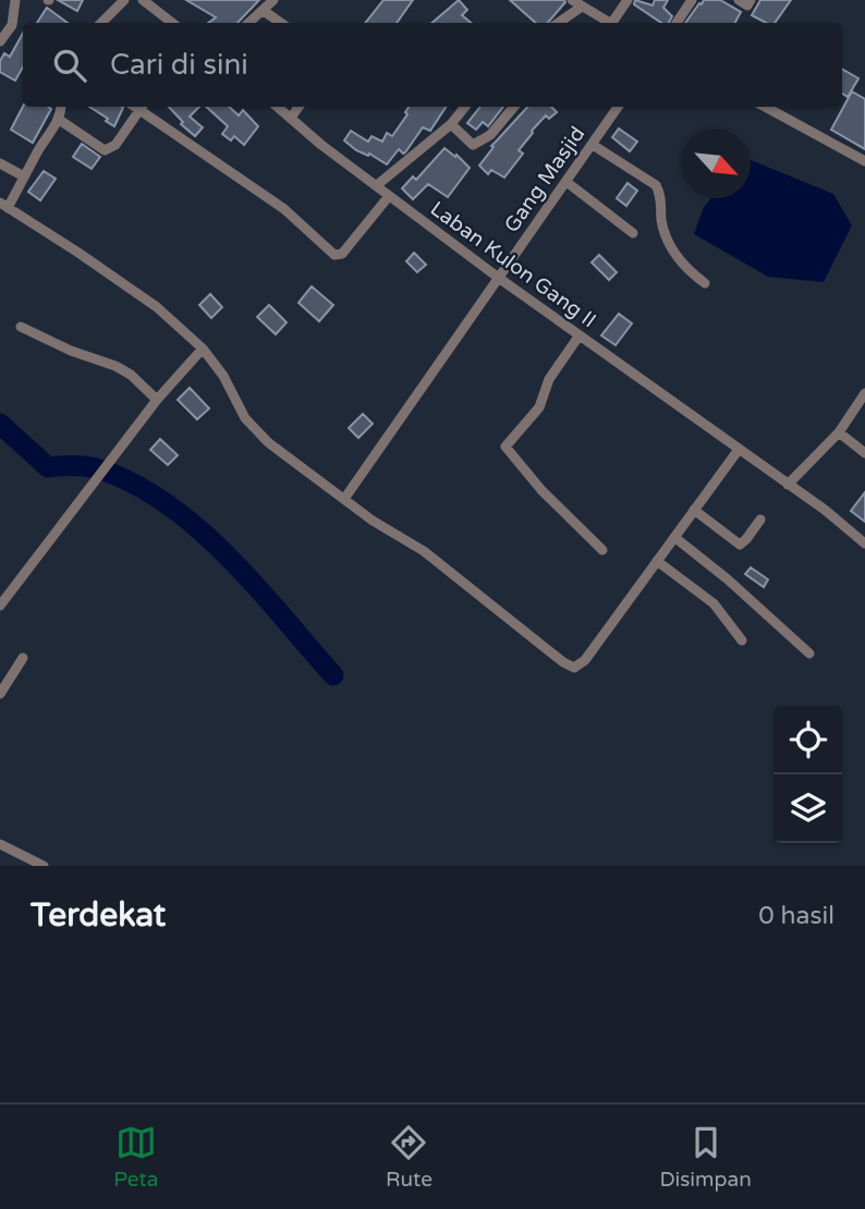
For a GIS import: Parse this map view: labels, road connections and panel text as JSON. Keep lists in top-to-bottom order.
{
  "streets": {
    "street": ["Gang Masjid", "Laban Kulon Gang II"]
  },
  "crossings": [
    ["Gang Masjid", "Laban Kulon Gang II"]
  ],
  "north": "bottom right",
  "page": {
    "search": "Cari di sini",
    "heading": ["Terdekat", "0 hasil"],
    "nav": ["Peta", "Rute", "Disimpan"]
  }
}
